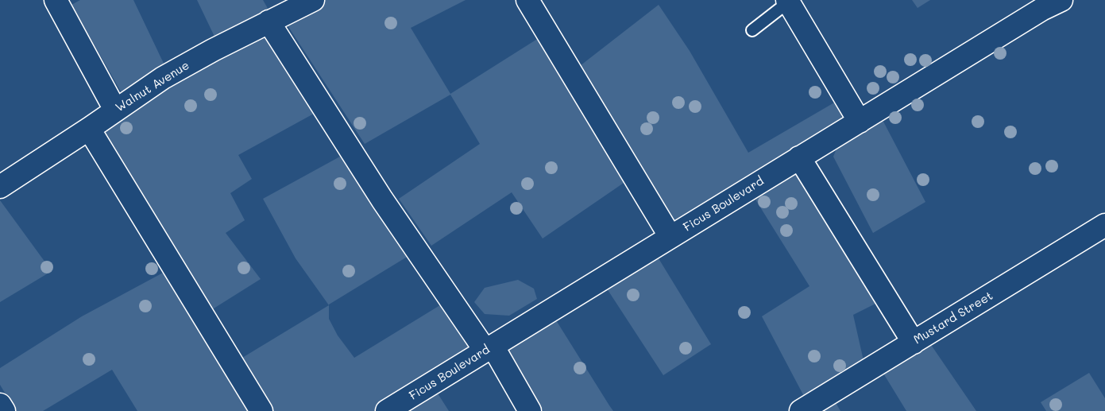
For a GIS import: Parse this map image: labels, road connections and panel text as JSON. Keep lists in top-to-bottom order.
{
  "streets": {
    "street": ["Walnut Avenue", "Ficus Boulevard", "Mustard Street"]
  }
}
